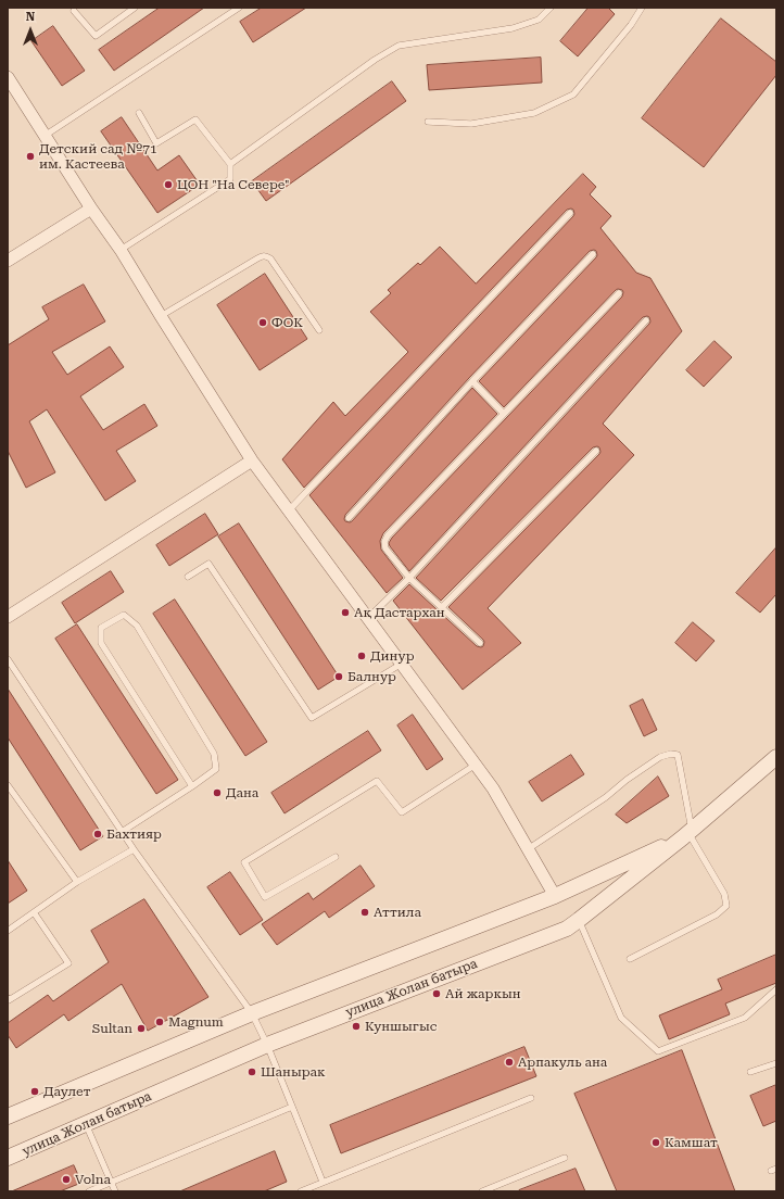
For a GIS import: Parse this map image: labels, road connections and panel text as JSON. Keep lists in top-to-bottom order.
{
  "streets": {
    "street": ["улица Жолан батыра"]
  },
  "places": [
    "Детский сад №71 им. Кастеева",
    "ЦОН \"На Севере\"",
    "ФОК",
    "Ақ Дастархан",
    "Динур",
    "Балнур",
    "Дана",
    "Бахтияр",
    "Аттила",
    "Ай жаркын",
    "Magnum",
    "Куншыгыс",
    "Sultan",
    "Арпакуль ана",
    "Шанырак",
    "Даулет",
    "Камшат",
    "Volna"
  ],
  "north": "top"
}
